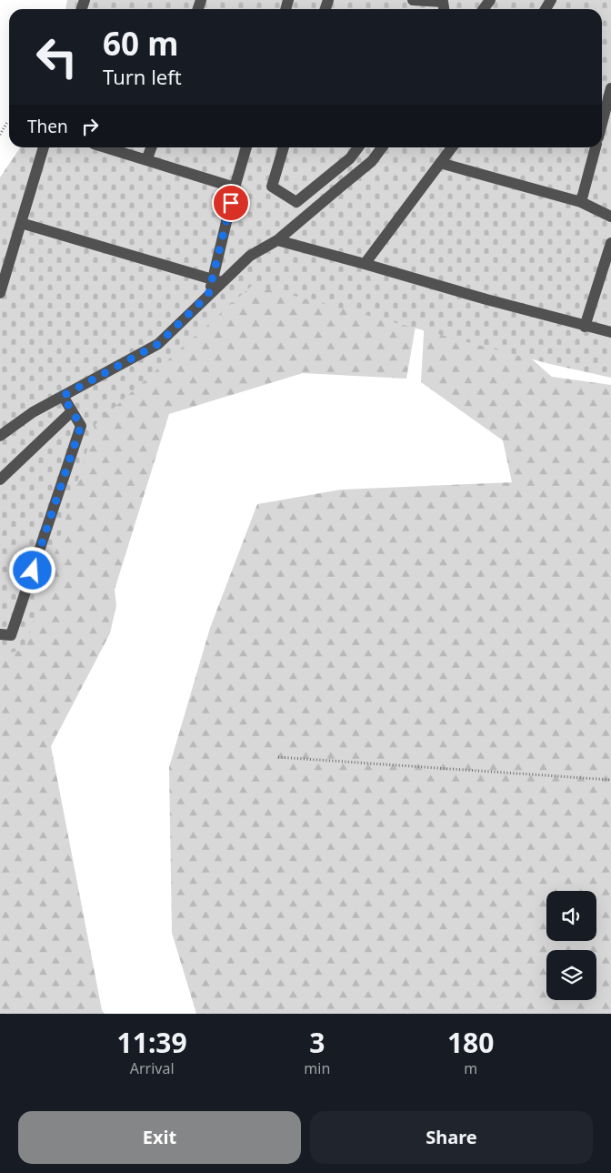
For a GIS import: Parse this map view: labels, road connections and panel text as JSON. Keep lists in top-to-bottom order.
{
  "page": {
    "turn": ["60 m", "Turn left"],
    "then": "Then",
    "eta": [
      "11:39",
      "Arrival",
      "3",
      "min",
      "180",
      "m"
    ],
    "buttons": ["Exit", "Share"]
  }
}
